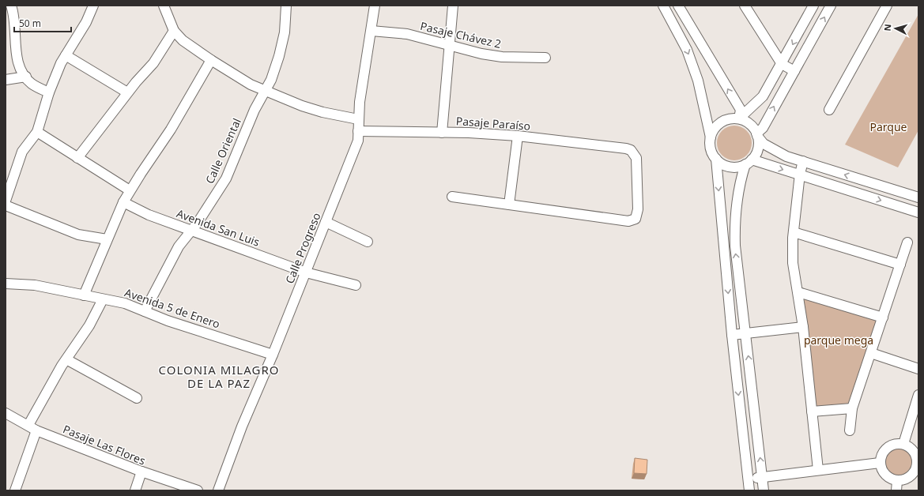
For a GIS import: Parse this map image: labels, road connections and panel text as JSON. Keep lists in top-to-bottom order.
{
  "streets": {
    "street": [
      "Pasaje Chávez 2",
      "Pasaje Paraíso",
      "Calle Oriental",
      "Avenida San Luis",
      "Calle Progreso",
      "Avenida 5 de Enero",
      "Pasaje Las Flores"
    ]
  },
  "crossings": [
    ["Pasaje Chávez 2", "Calle Progreso"],
    ["Pasaje Paraíso", "Calle Progreso"],
    ["Calle Oriental", "Avenida San Luis"],
    ["Calle Oriental", "Avenida 5 de Enero"],
    ["Avenida San Luis", "Calle Progreso"],
    ["Calle Progreso", "Avenida 5 de Enero"]
  ],
  "districts": ["COLONIA MILAGRO DE LA PAZ"],
  "parks": ["Parque", "parque mega"],
  "scale_bar": "50 m",
  "north": "left"
}
